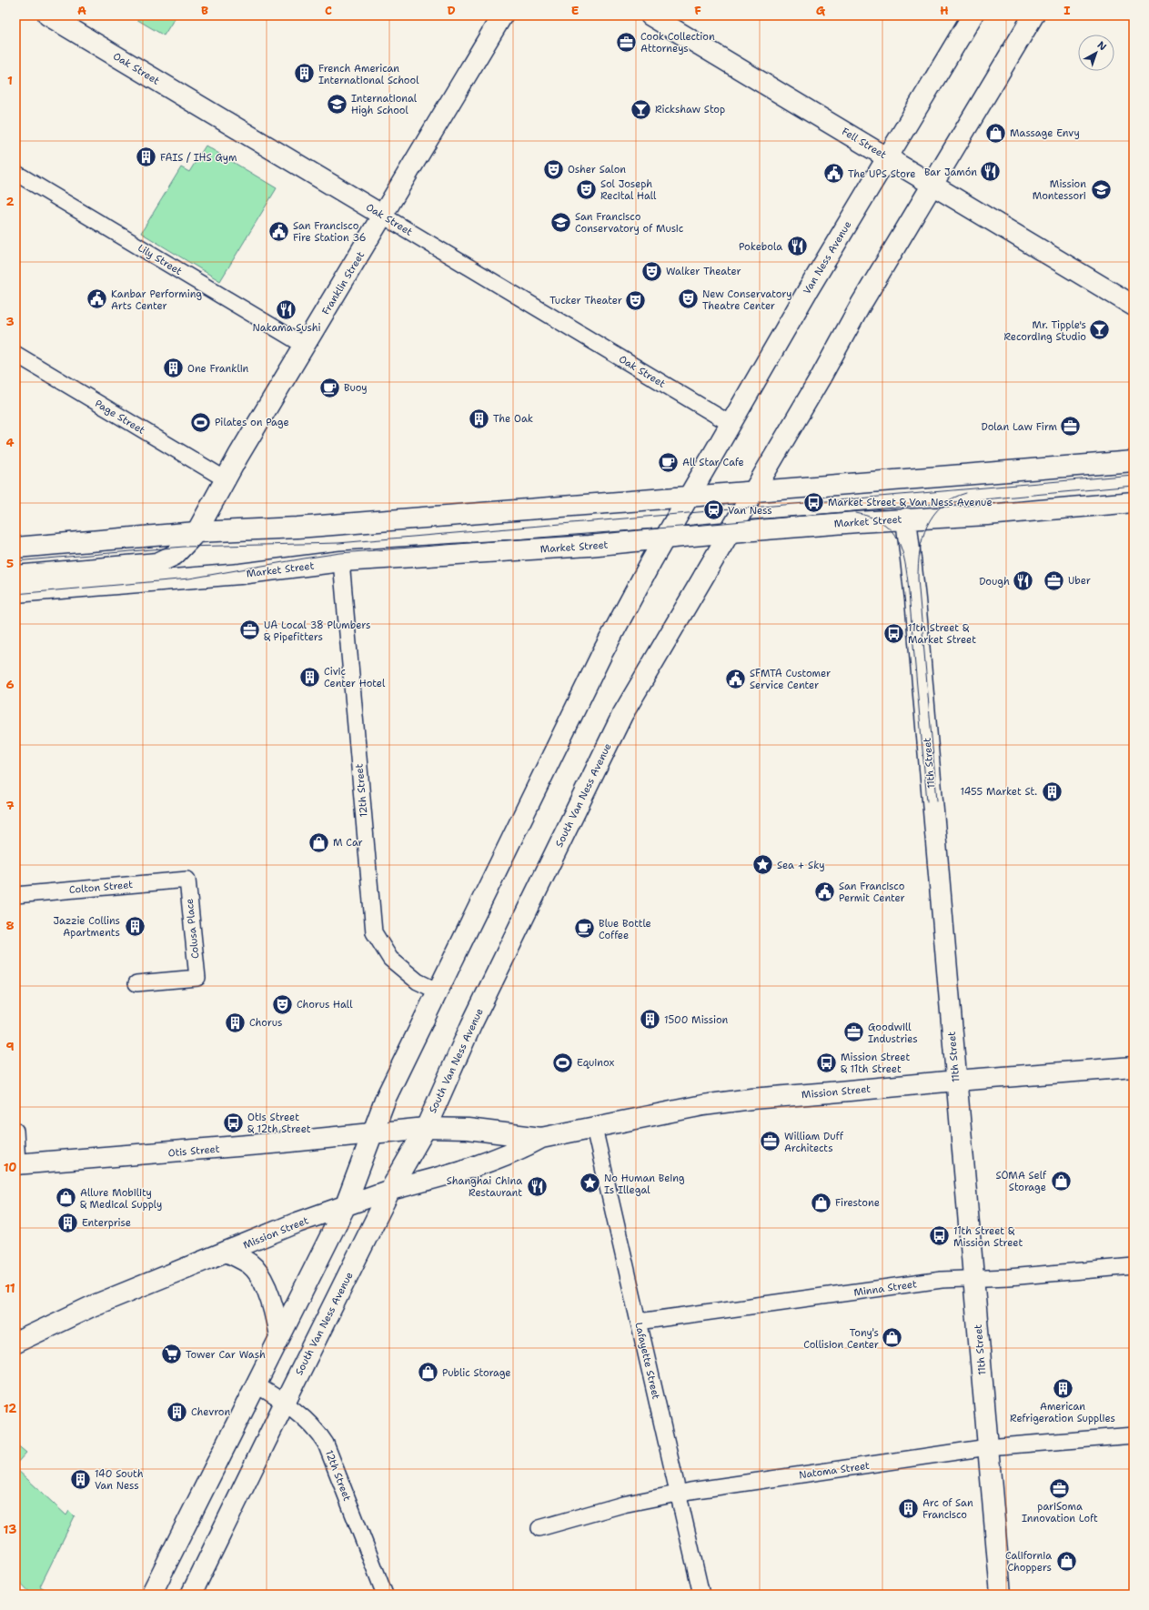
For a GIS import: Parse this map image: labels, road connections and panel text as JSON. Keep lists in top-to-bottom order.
{
  "streets": {
    "main road": [
      "Oak Street",
      "Fell Street",
      "Van Ness Avenue",
      "Franklin Street",
      "Market Street",
      "11th Street",
      "South Van Ness Avenue",
      "Mission Street",
      "Otis Street"
    ],
    "street": [
      "Lily Street",
      "Page Street",
      "12th Street",
      "Colton Street",
      "Colusa Place",
      "Minna Street",
      "Lafayette Street",
      "Natoma Street"
    ]
  },
  "crossings": [
    ["Oak Street", "Van Ness Avenue"],
    ["Oak Street", "Franklin Street"],
    ["Fell Street", "Van Ness Avenue"],
    ["Van Ness Avenue", "Market Street"],
    ["Lily Street", "Franklin Street"],
    ["Franklin Street", "Page Street"],
    ["Market Street", "11th Street"],
    ["Market Street", "12th Street"],
    ["Market Street", "South Van Ness Avenue"],
    ["11th Street", "Mission Street"],
    ["11th Street", "Minna Street"],
    ["11th Street", "Natoma Street"],
    ["12th Street", "South Van Ness Avenue"],
    ["South Van Ness Avenue", "Mission Street"],
    ["Colton Street", "Colusa Place"],
    ["Mission Street", "Otis Street"],
    ["Mission Street", "Lafayette Street"],
    ["Minna Street", "Lafayette Street"],
    ["Lafayette Street", "Natoma Street"]
  ],
  "places": {
    "office": [
      "Cook Collection Attorneys",
      "Dolan Law Firm",
      "Uber",
      "UA Local 38 Plumbers & Pipefitters",
      "Goodwill Industries",
      "William Duff Architects",
      "pariSoma Innovation Loft"
    ],
    "building": [
      "French American International School",
      "FAIS / IHS Gym",
      "One Franklin",
      "The Oak",
      "Civic Center Hotel",
      "1455 Market St.",
      "Jazzie Collins Apartments",
      "1500 Mission",
      "Chorus",
      "Enterprise",
      "American Refrigeration Supplies",
      "Chevron",
      "140 South Van Ness",
      "Arc of San Francisco"
    ],
    "school or university": ["International High School", "Mission Montessori", "San Francisco Conservatory of Music"],
    "bar": ["Rickshaw Stop", "Mr. Tipple's Recording Studio"],
    "shop": [
      "Massage Envy",
      "M Car",
      "SOMA Self Storage",
      "Allure Mobility & Medical Supply",
      "Firestone",
      "Tony's Collision Center",
      "Public Storage",
      "California Choppers"
    ],
    "theatre": [
      "Osher Salon",
      "Sol Joseph Recital Hall",
      "Walker Theater",
      "New Conservatory Theatre Center",
      "Tucker Theater",
      "Chorus Hall"
    ],
    "restaurant": [
      "Bar Jamón",
      "Pokebola",
      "Nakama Sushi",
      "Dough",
      "Shanghai China Restaurant"
    ],
    "public building": [
      "The UPS Store",
      "San Francisco Fire Station 36",
      "Kanbar Performing Arts Center",
      "SFMTA Customer Service Center",
      "San Francisco Permit Center"
    ],
    "cafe": ["Buoy", "All Star Cafe", "Blue Bottle Coffee"],
    "sports": ["Pilates on Page", "Equinox"],
    "bus stop": [
      "Market Street & Van Ness Avenue",
      "11th Street & Market Street",
      "Mission Street & 11th Street",
      "Otis Street & 12th Street",
      "11th Street & Mission Street"
    ],
    "station": ["Van Ness"],
    "place": ["Sea + Sky", "No Human Being Is Illegal"],
    "supermarket": ["Tower Car Wash"]
  },
  "north": "top right",
  "grid": {
    "columns": [
      "A",
      "B",
      "C",
      "D",
      "E",
      "F",
      "G",
      "H",
      "I"
    ],
    "rows": [
      "1",
      "2",
      "3",
      "4",
      "5",
      "6",
      "7",
      "8",
      "9",
      "10",
      "11",
      "12",
      "13"
    ]
  }
}
